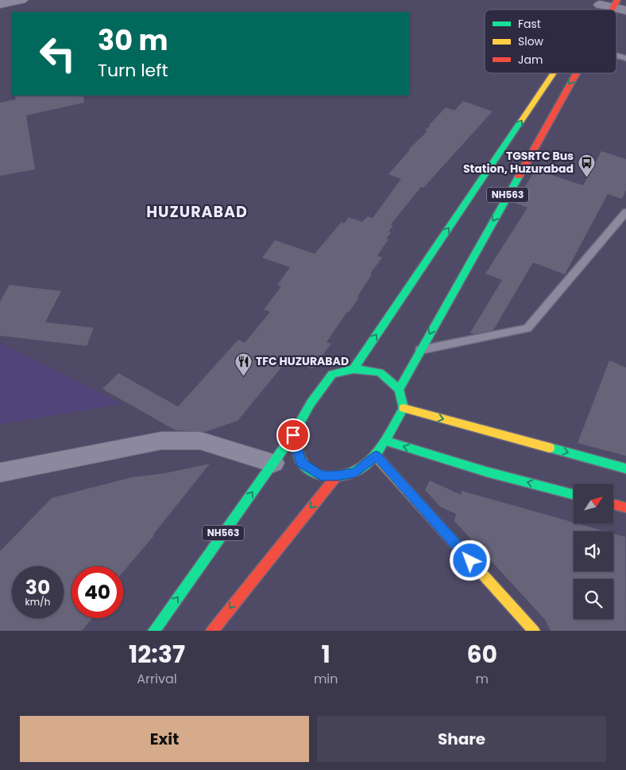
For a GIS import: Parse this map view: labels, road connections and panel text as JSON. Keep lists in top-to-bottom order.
{
  "streets": {
    "main road": ["NH563"]
  },
  "districts": ["HUZURABAD"],
  "places": {
    "bus stop": ["TGSRTC Bus Station, Huzurabad"],
    "restaurant": ["TFC HUZURABAD"]
  },
  "legend": ["Fast", "Slow", "Jam"],
  "north": "top right",
  "page": {
    "turn": ["30 m", "Turn left"],
    "speed": "30 km/h",
    "limit": "40",
    "eta": [
      "12:37",
      "Arrival",
      "1",
      "min",
      "60",
      "m"
    ],
    "buttons": ["Exit", "Share"]
  }
}
